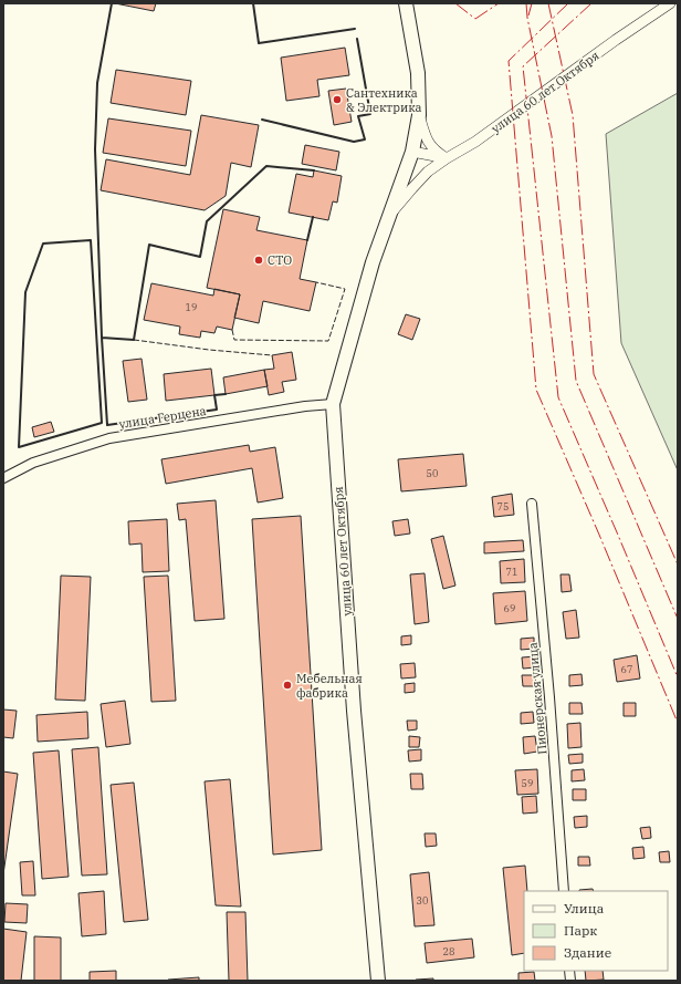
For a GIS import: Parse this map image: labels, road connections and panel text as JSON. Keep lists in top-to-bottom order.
{
  "streets": {
    "main road": ["улица 60 лет Октября"],
    "street": ["улица Герцена", "Пионерская улица"]
  },
  "crossings": [
    ["улица 60 лет Октября", "улица Герцена"]
  ],
  "places": ["Сантехника & Электрика", "СТО", "Мебельная фабрика"],
  "house_numbers": [
    "19",
    "50",
    "75",
    "71",
    "69",
    "67",
    "59",
    "30",
    "28"
  ],
  "legend": ["Улица", "Парк", "Здание"]
}
